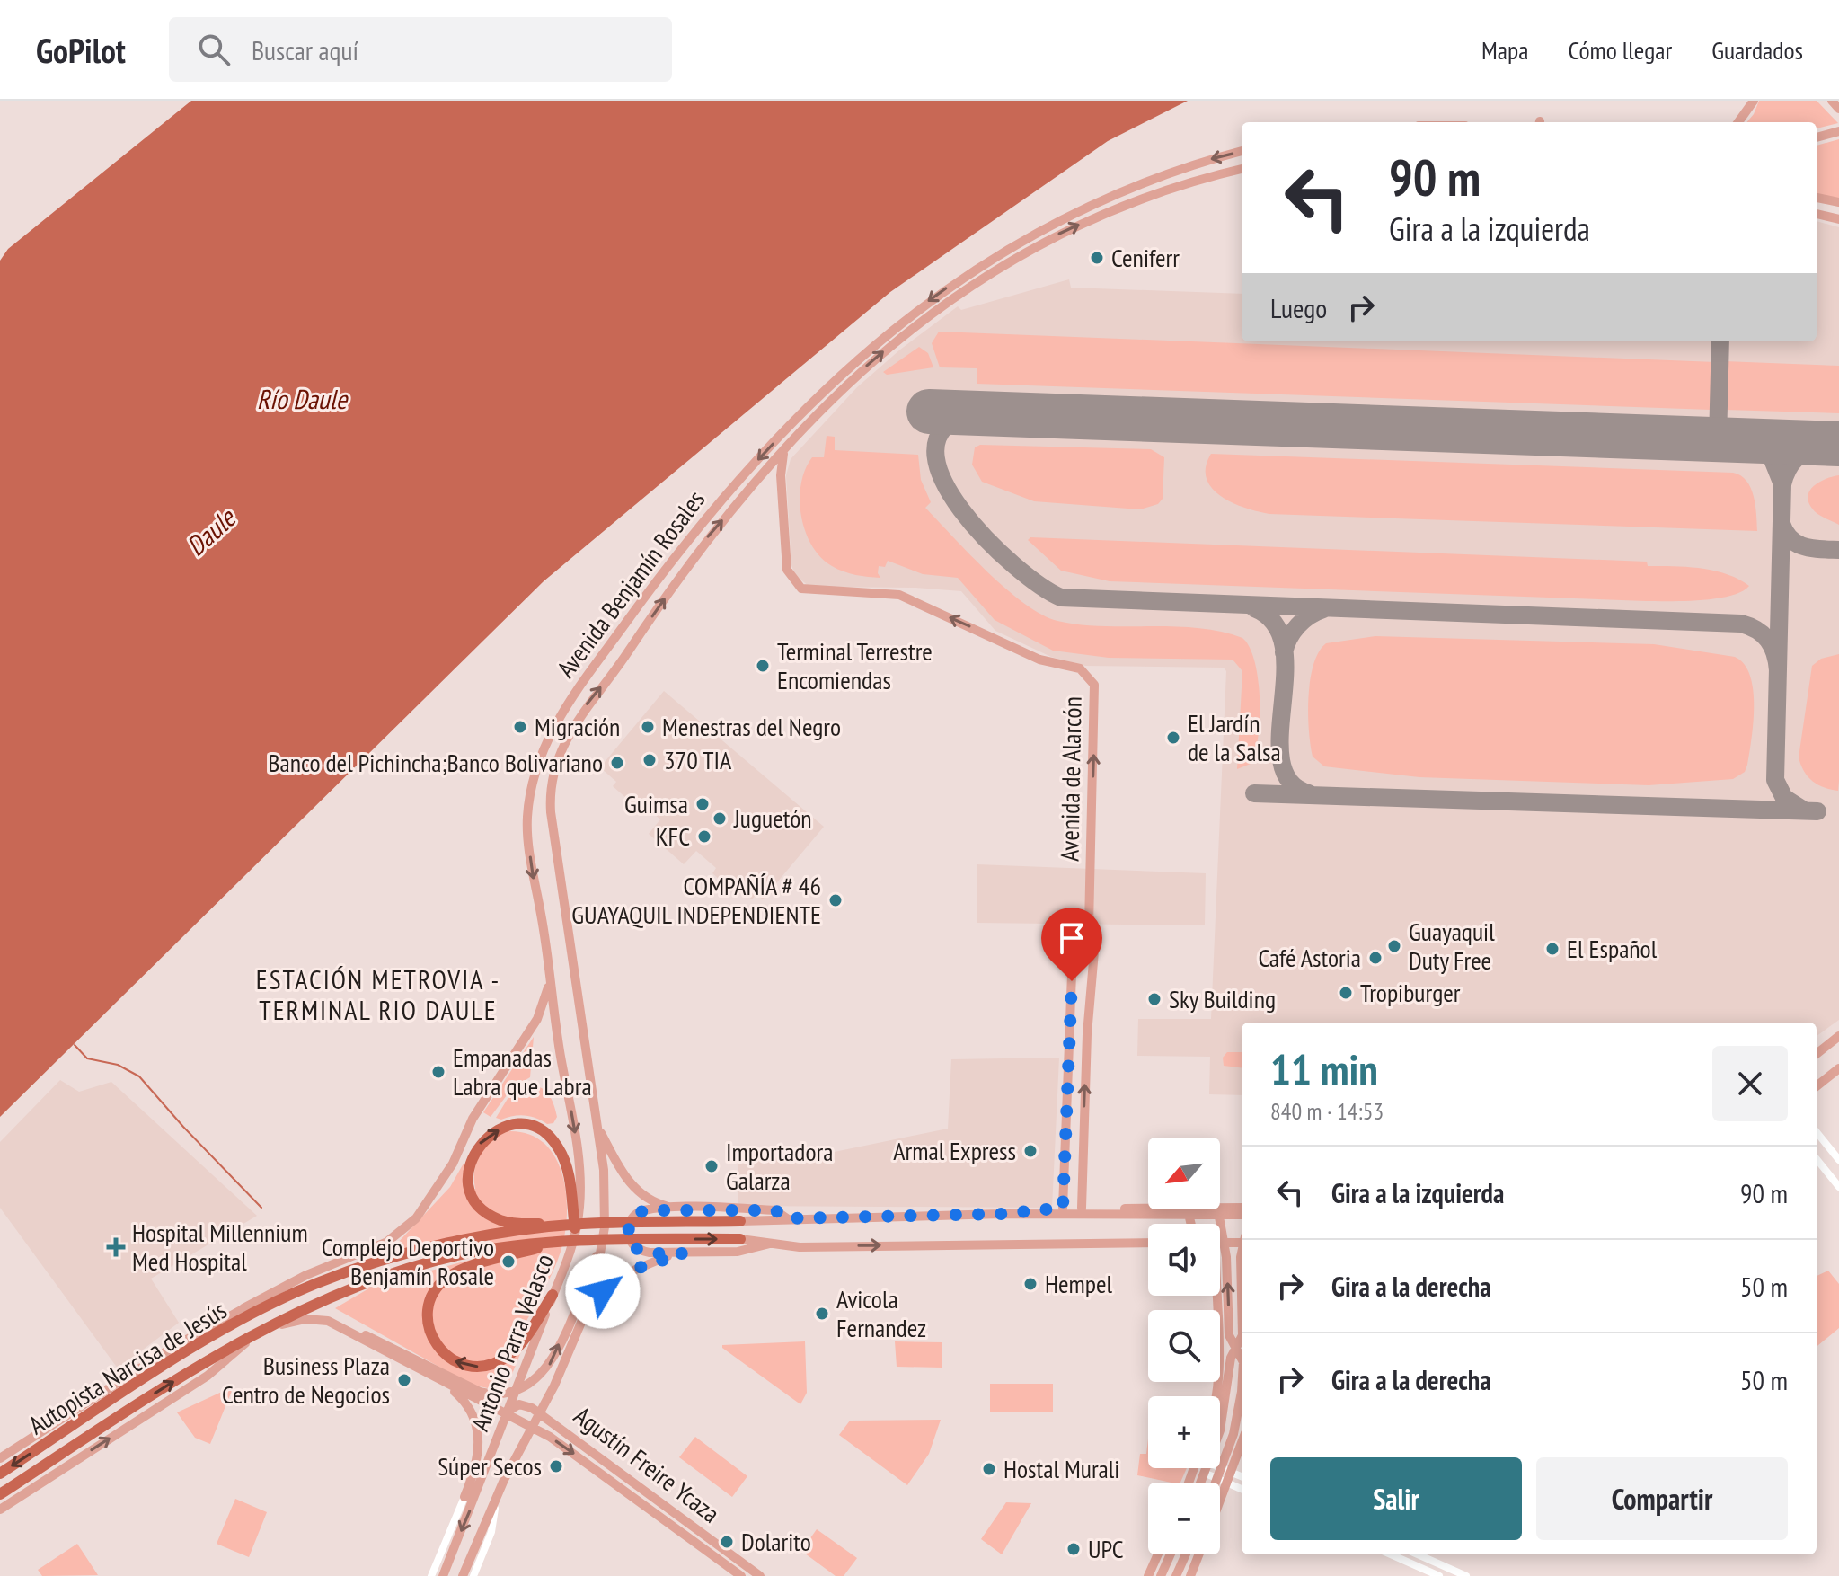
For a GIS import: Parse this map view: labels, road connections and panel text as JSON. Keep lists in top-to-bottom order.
{
  "streets": {
    "highway": ["Autopista Narcisa de Jesús"],
    "main road": [
      "Avenida Benjamín Rosales",
      "Avenida de Alarcón",
      "Antonio Parra Velasco",
      "Agustín Freire Ycaza"
    ]
  },
  "crossings": [
    ["Avenida Benjamín Rosales", "Avenida de Alarcón"],
    ["Avenida Benjamín Rosales", "Antonio Parra Velasco"],
    ["Antonio Parra Velasco", "Agustín Freire Ycaza"]
  ],
  "one_way": ["Avenida de Alarcón"],
  "districts": ["ESTACIÓN METROVIA - TERMINAL RIO DAULE"],
  "water": ["Río Daule", "Daule"],
  "places": {
    "other": [
      "Ceniferr",
      "Terminal Terrestre Encomiendas",
      "Migración",
      "Menestras del Negro",
      "El Jardín de la Salsa",
      "370 TIA",
      "Banco del Pichincha;Banco Bolivariano",
      "Guimsa",
      "Juguetón",
      "KFC",
      "COMPAÑÍA # 46 GUAYAQUIL INDEPENDIENTE",
      "Guayaquil Duty Free",
      "El Español",
      "Café Astoria",
      "Tropiburger",
      "Sky Building",
      "Empanadas Labra que Labra",
      "Armal Express",
      "Importadora Galarza",
      "Complejo Deportivo Benjamín Rosale",
      "Hempel",
      "Avicola Fernandez",
      "Business Plaza Centro de Negocios",
      "Súper Secos",
      "Hostal Murali",
      "Dolarito",
      "UPC"
    ],
    "health": ["Hospital Millennium Med Hospital"]
  },
  "north": "bottom left",
  "page": {
    "header": "GoPilot",
    "search": "Buscar aquí",
    "nav": ["Mapa", "Cómo llegar", "Guardados"],
    "turn": ["90 m", "Gira a la izquierda"],
    "then": "Luego",
    "heading": ["11 min", "840 m · 14:53"],
    "map_buttons": ["+", "−"],
    "list": [
      {
        "name": "Gira a la izquierda",
        "value": "90 m"
      },
      {
        "name": "Gira a la derecha",
        "value": "50 m"
      },
      {
        "name": "Gira a la derecha",
        "value": "50 m"
      }
    ],
    "buttons": ["Salir", "Compartir"]
  }
}
